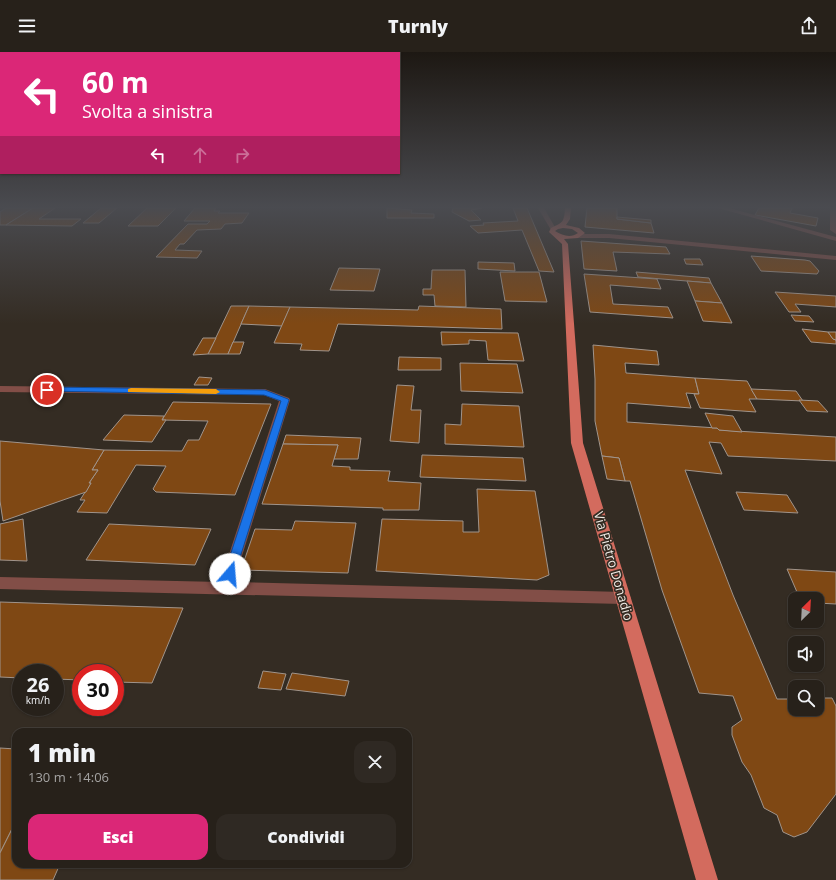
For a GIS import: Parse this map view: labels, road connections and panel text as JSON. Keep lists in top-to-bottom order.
{
  "streets": {
    "main road": ["Via Pietro Donadio"]
  },
  "north": "top right",
  "page": {
    "header": "Turnly",
    "turn": ["60 m", "Svolta a sinistra"],
    "speed": "26 km/h",
    "limit": "30",
    "heading": ["1 min", "130 m · 14:06"],
    "buttons": ["Esci", "Condividi"]
  }
}
